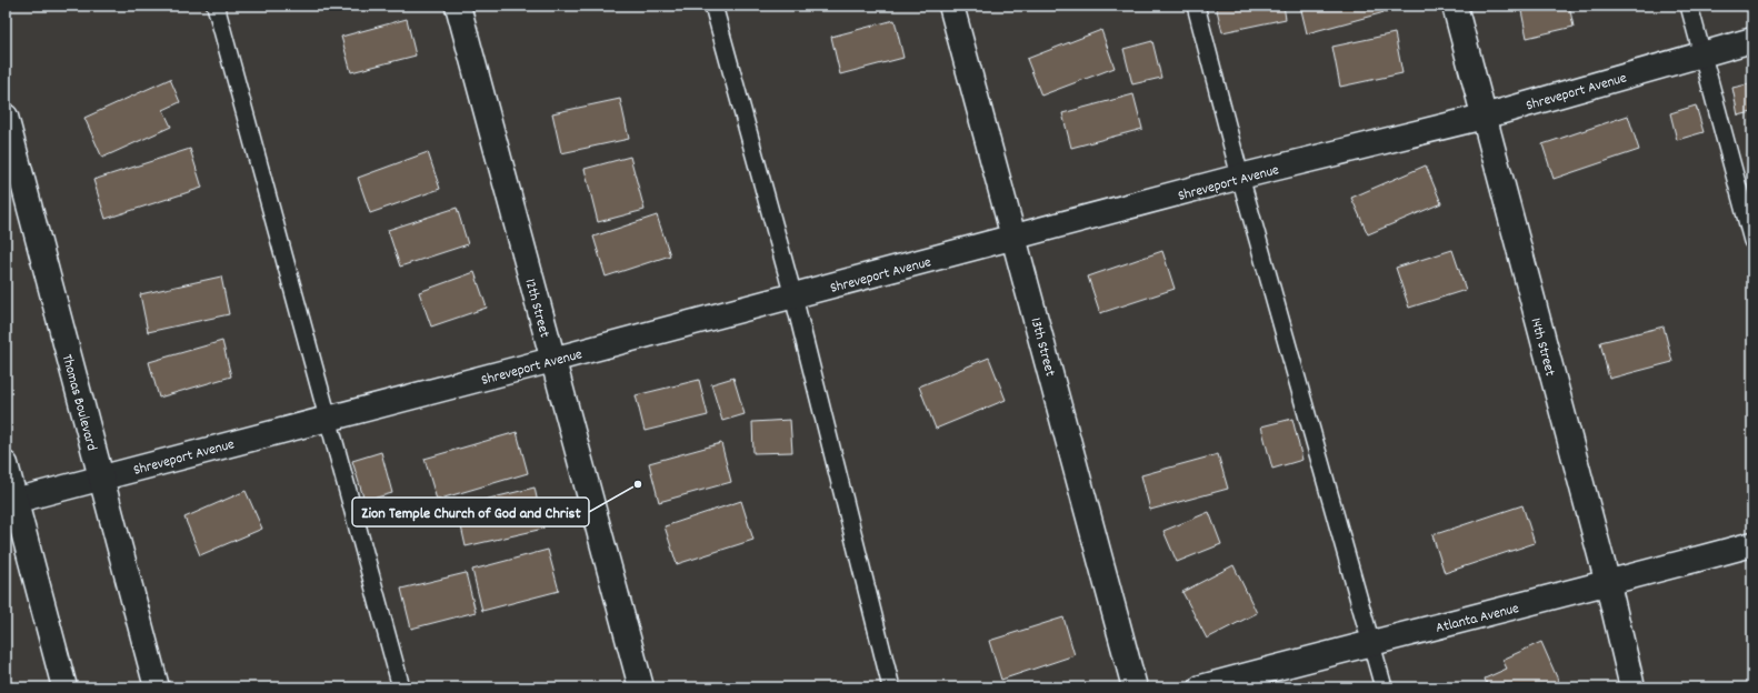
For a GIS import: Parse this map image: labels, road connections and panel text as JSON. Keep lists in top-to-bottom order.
{
  "streets": {
    "street": [
      "Shreveport Avenue",
      "12th Street",
      "13th Street",
      "14th Street",
      "Thomas Boulevard",
      "Atlanta Avenue"
    ]
  },
  "crossings": [
    ["Shreveport Avenue", "12th Street"],
    ["Shreveport Avenue", "13th Street"],
    ["Shreveport Avenue", "14th Street"],
    ["Shreveport Avenue", "Thomas Boulevard"],
    ["14th Street", "Atlanta Avenue"]
  ],
  "places": ["Zion Temple Church of God and Christ"]
}
